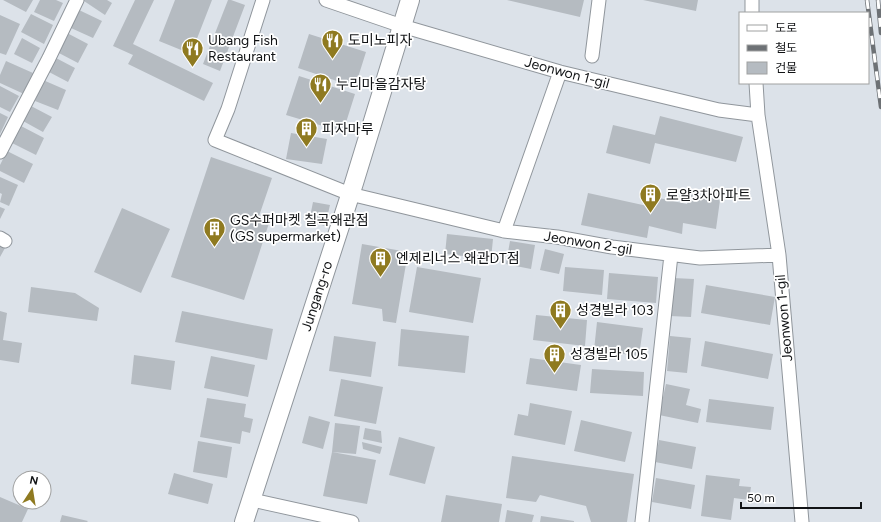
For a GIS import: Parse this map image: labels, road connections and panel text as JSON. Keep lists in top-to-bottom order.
{
  "streets": {
    "street": ["Jeonwon 1-gil", "Jeonwon 2-gil", "Jungang-ro"]
  },
  "crossings": [
    ["Jeonwon 1-gil", "Jeonwon 2-gil"],
    ["Jeonwon 1-gil", "Jungang-ro"],
    ["Jeonwon 2-gil", "Jungang-ro"]
  ],
  "places": {
    "restaurant": ["도미노피자", "Ubang Fish Restaurant", "누리마을감자탕"],
    "building": [
      "피자마루",
      "로얄3차아파트",
      "GS수퍼마켓 칠곡왜관점 (GS supermarket)",
      "엔제리너스 왜관DT점",
      "성경빌라 103",
      "성경빌라 105"
    ]
  },
  "legend": ["도로", "철도", "건물"],
  "scale_bar": "50 m",
  "north": "top"
}
